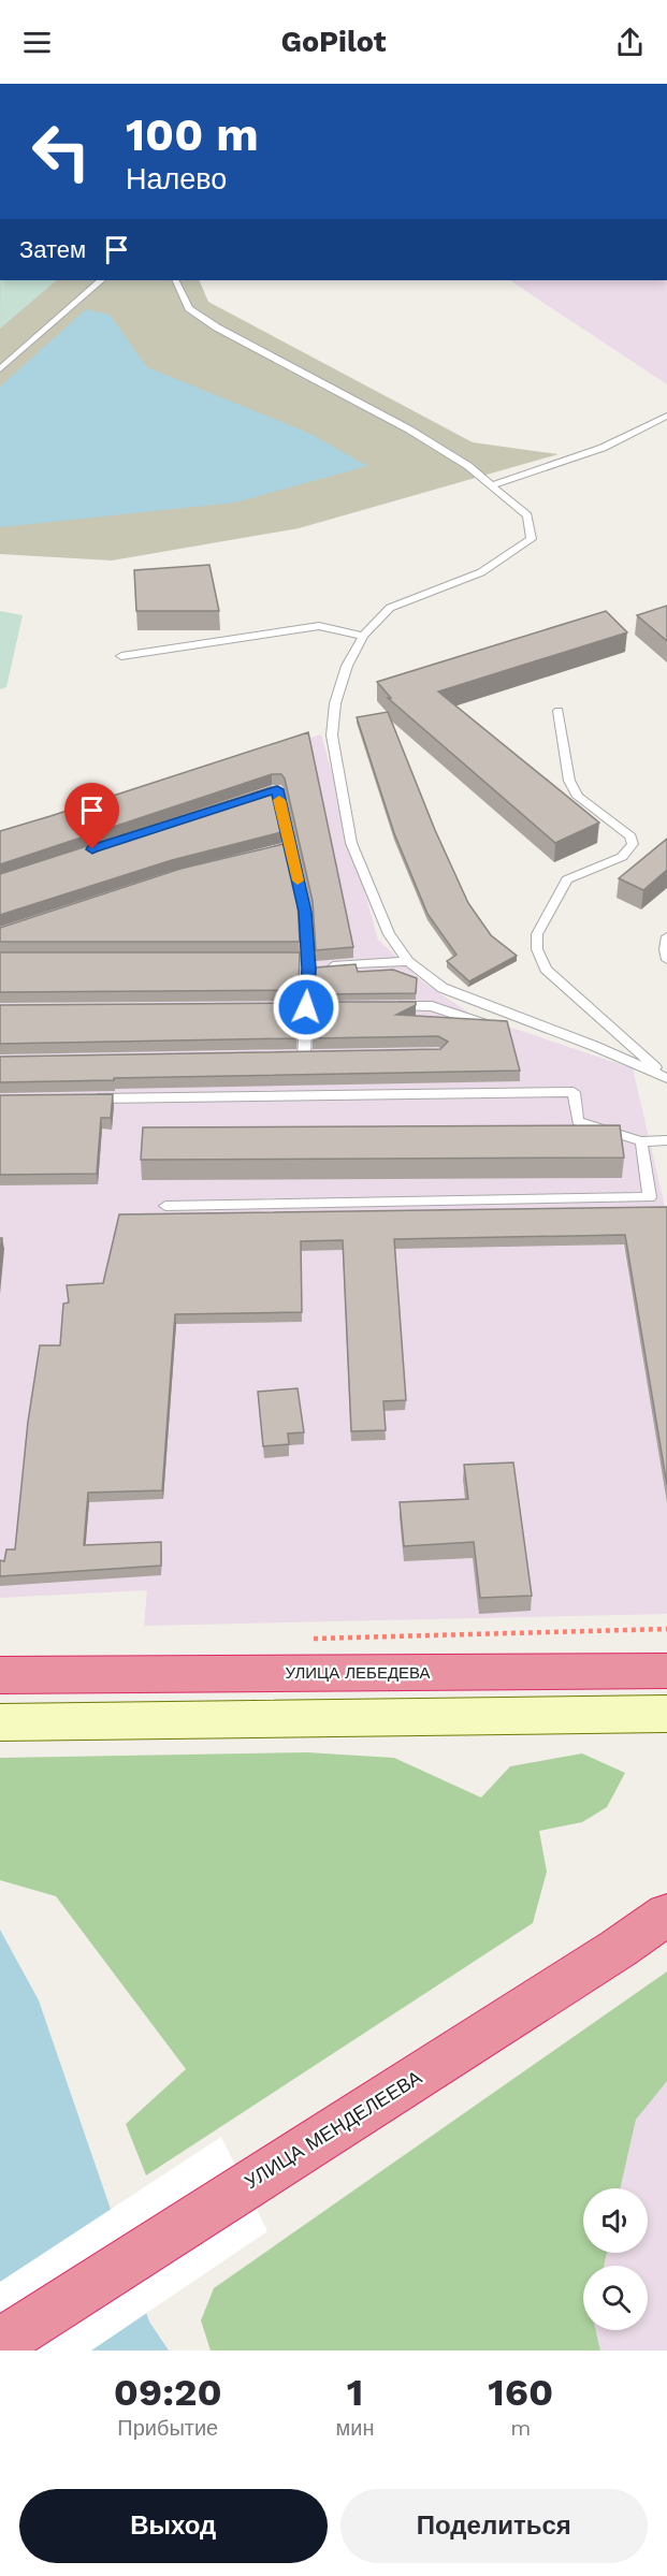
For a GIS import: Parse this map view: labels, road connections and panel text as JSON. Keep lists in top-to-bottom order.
{
  "streets": {
    "highway": ["УЛИЦА ЛЕБЕДЕВА", "УЛИЦА МЕНДЕЛЕЕВА"]
  },
  "page": {
    "header": "GoPilot",
    "turn": ["100 m", "Налево"],
    "then": "Затем",
    "eta": [
      "09:20",
      "Прибытие",
      "1",
      "мин",
      "160",
      "m"
    ],
    "buttons": ["Выход", "Поделиться"]
  }
}
